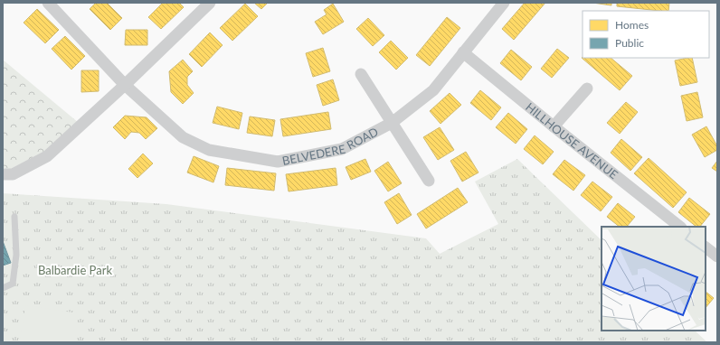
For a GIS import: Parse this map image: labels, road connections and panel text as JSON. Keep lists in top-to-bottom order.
{
  "streets": {
    "street": ["HILLHOUSE AVENUE", "BELVEDERE ROAD"]
  },
  "crossings": [
    ["HILLHOUSE AVENUE", "BELVEDERE ROAD"]
  ],
  "parks": ["Balbardie Park"],
  "legend": ["Homes", "Public"]
}
